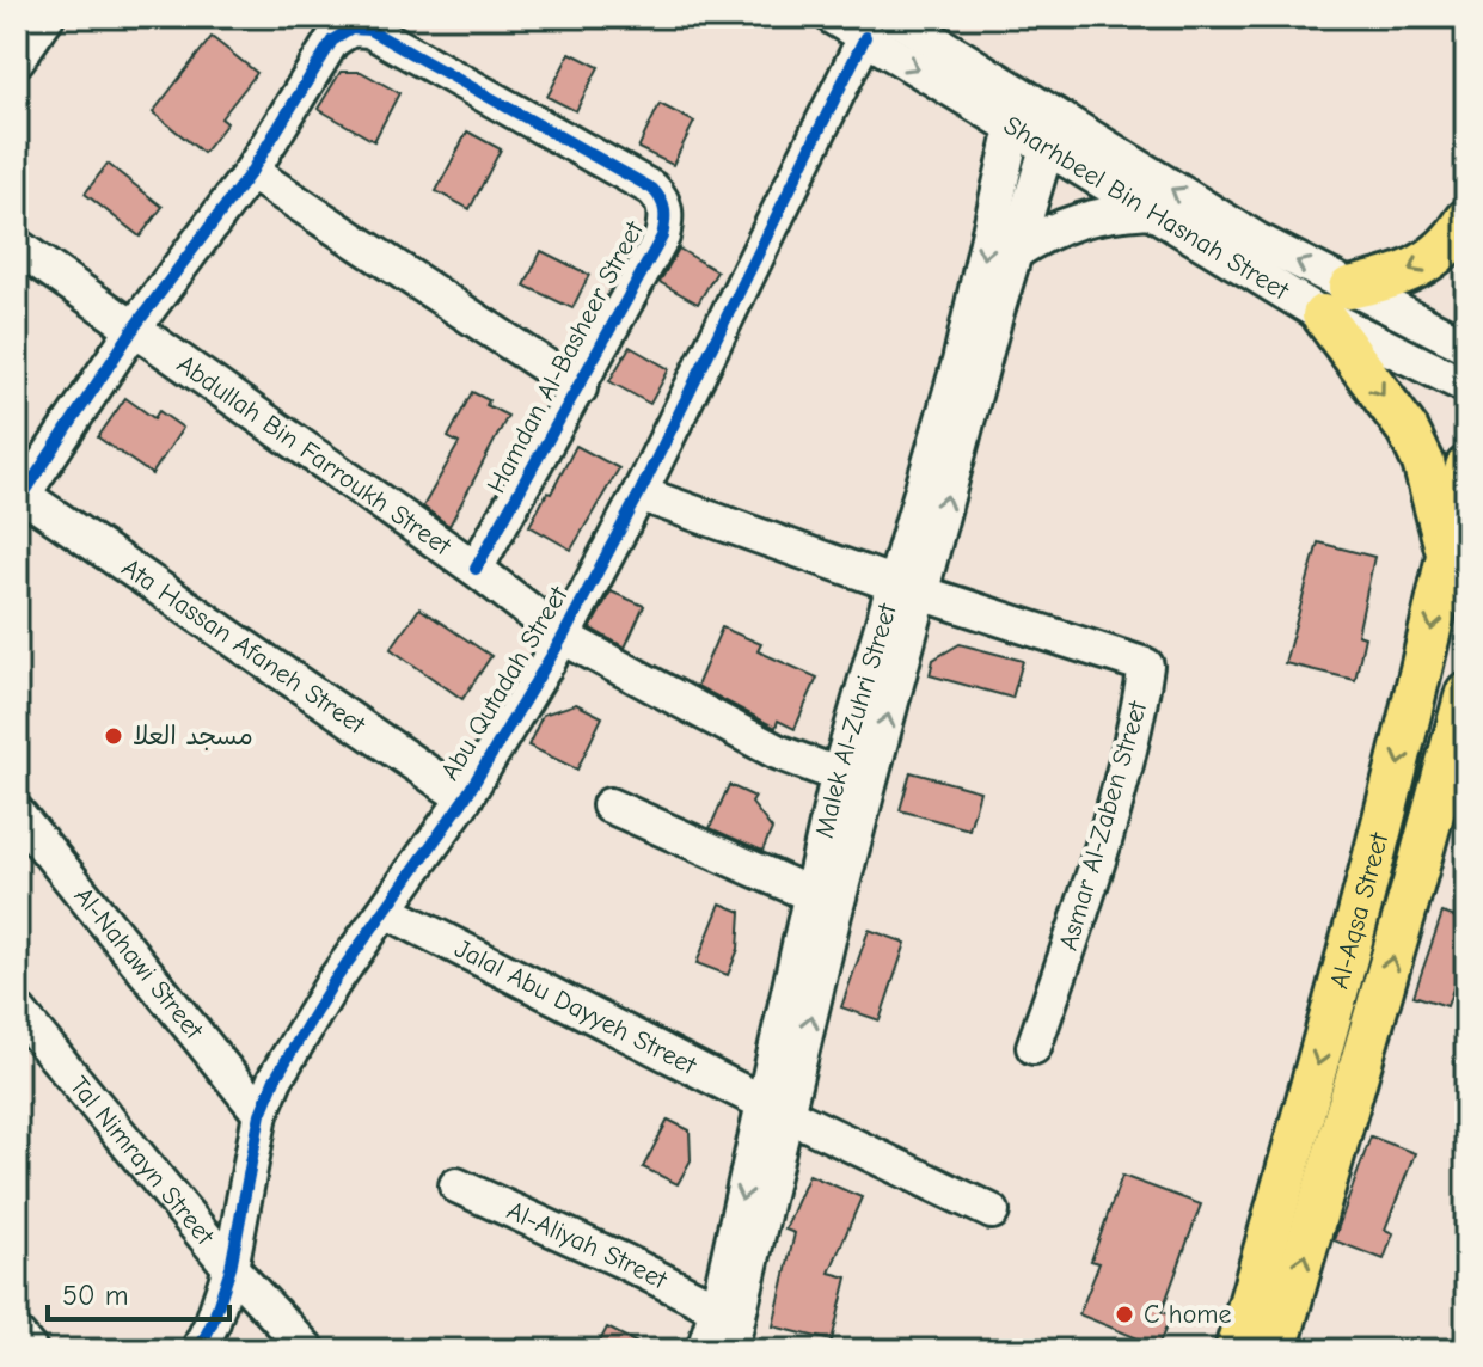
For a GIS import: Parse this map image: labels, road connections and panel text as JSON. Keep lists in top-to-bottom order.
{
  "streets": {
    "main road": ["Al-Aqsa Street"],
    "street": [
      "Sharhbeel Bin Hasnah Street",
      "Hamdan Al-Basheer Street",
      "Abdullah Bin Farroukh Street",
      "Ata Hassan Afaneh Street",
      "Abu Qutadah Street",
      "Malek Al-Zuhri Street",
      "Asmar Al-Zaben Street",
      "Al-Nahawi Street",
      "Jalal Abu Dayyeh Street",
      "Tal Nimrayn Street",
      "Al-Aliyah Street"
    ]
  },
  "crossings": [
    ["Sharhbeel Bin Hasnah Street", "Abu Qutadah Street"],
    ["Sharhbeel Bin Hasnah Street", "Malek Al-Zuhri Street"],
    ["Hamdan Al-Basheer Street", "Abdullah Bin Farroukh Street"],
    ["Hamdan Al-Basheer Street", "Ata Hassan Afaneh Street"],
    ["Abdullah Bin Farroukh Street", "Abu Qutadah Street"],
    ["Abdullah Bin Farroukh Street", "Malek Al-Zuhri Street"],
    ["Ata Hassan Afaneh Street", "Abu Qutadah Street"],
    ["Abu Qutadah Street", "Al-Nahawi Street"],
    ["Abu Qutadah Street", "Jalal Abu Dayyeh Street"],
    ["Abu Qutadah Street", "Tal Nimrayn Street"],
    ["Malek Al-Zuhri Street", "Asmar Al-Zaben Street"],
    ["Malek Al-Zuhri Street", "Jalal Abu Dayyeh Street"],
    ["Malek Al-Zuhri Street", "Al-Aliyah Street"]
  ],
  "places": ["مسجد العلا", "C home"],
  "scale_bar": "50 m"
}
